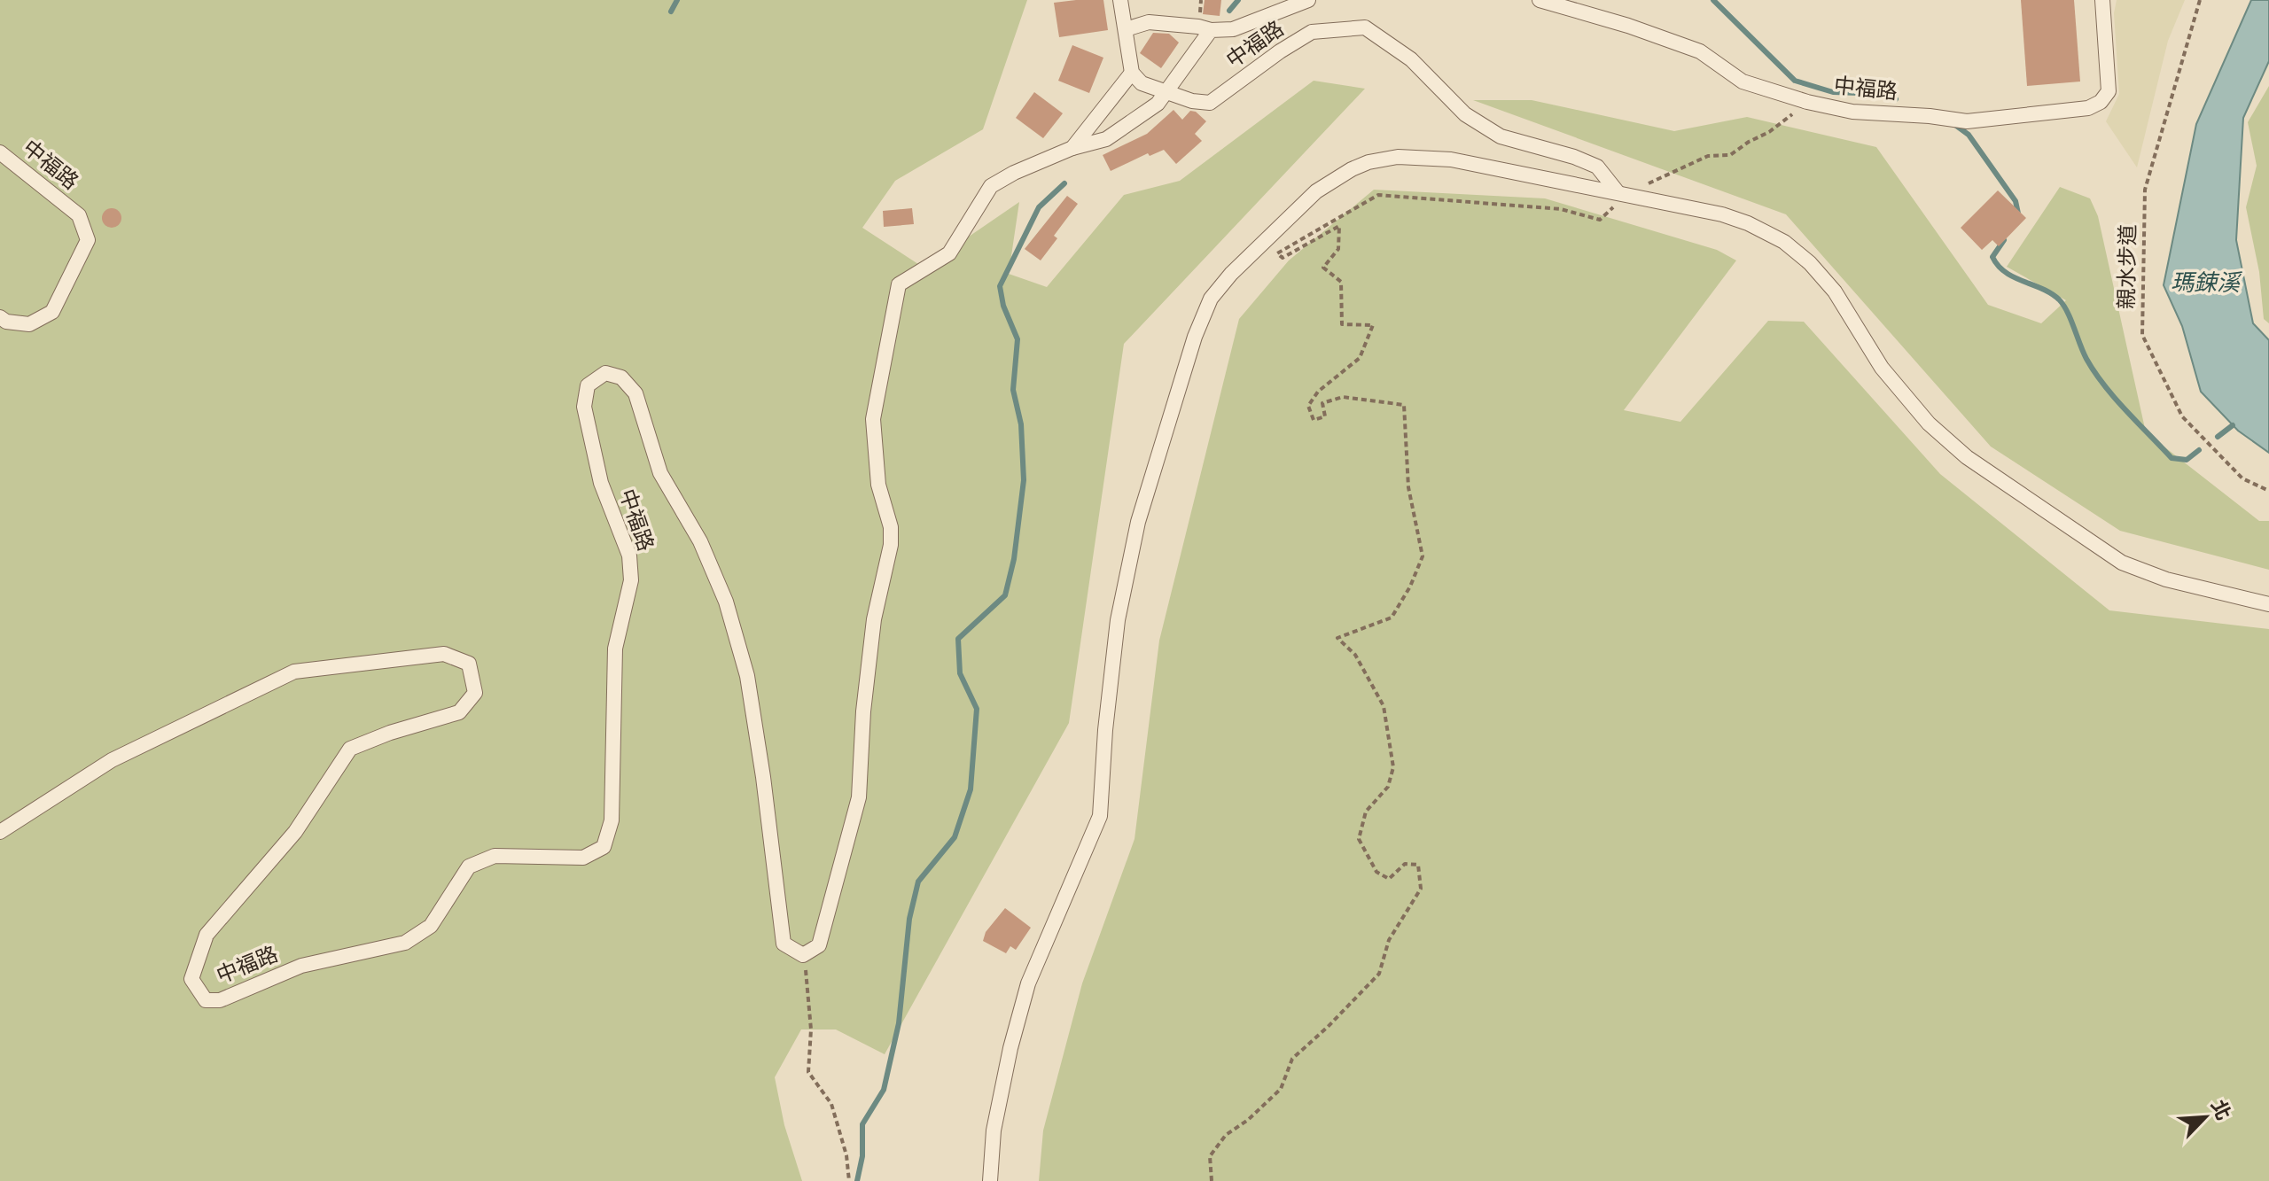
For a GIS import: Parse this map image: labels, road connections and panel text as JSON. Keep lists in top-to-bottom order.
{
  "streets": {
    "street": ["中福路"],
    "path": ["親水步道"]
  },
  "water": ["瑪鋉溪"],
  "north": "top right"
}
